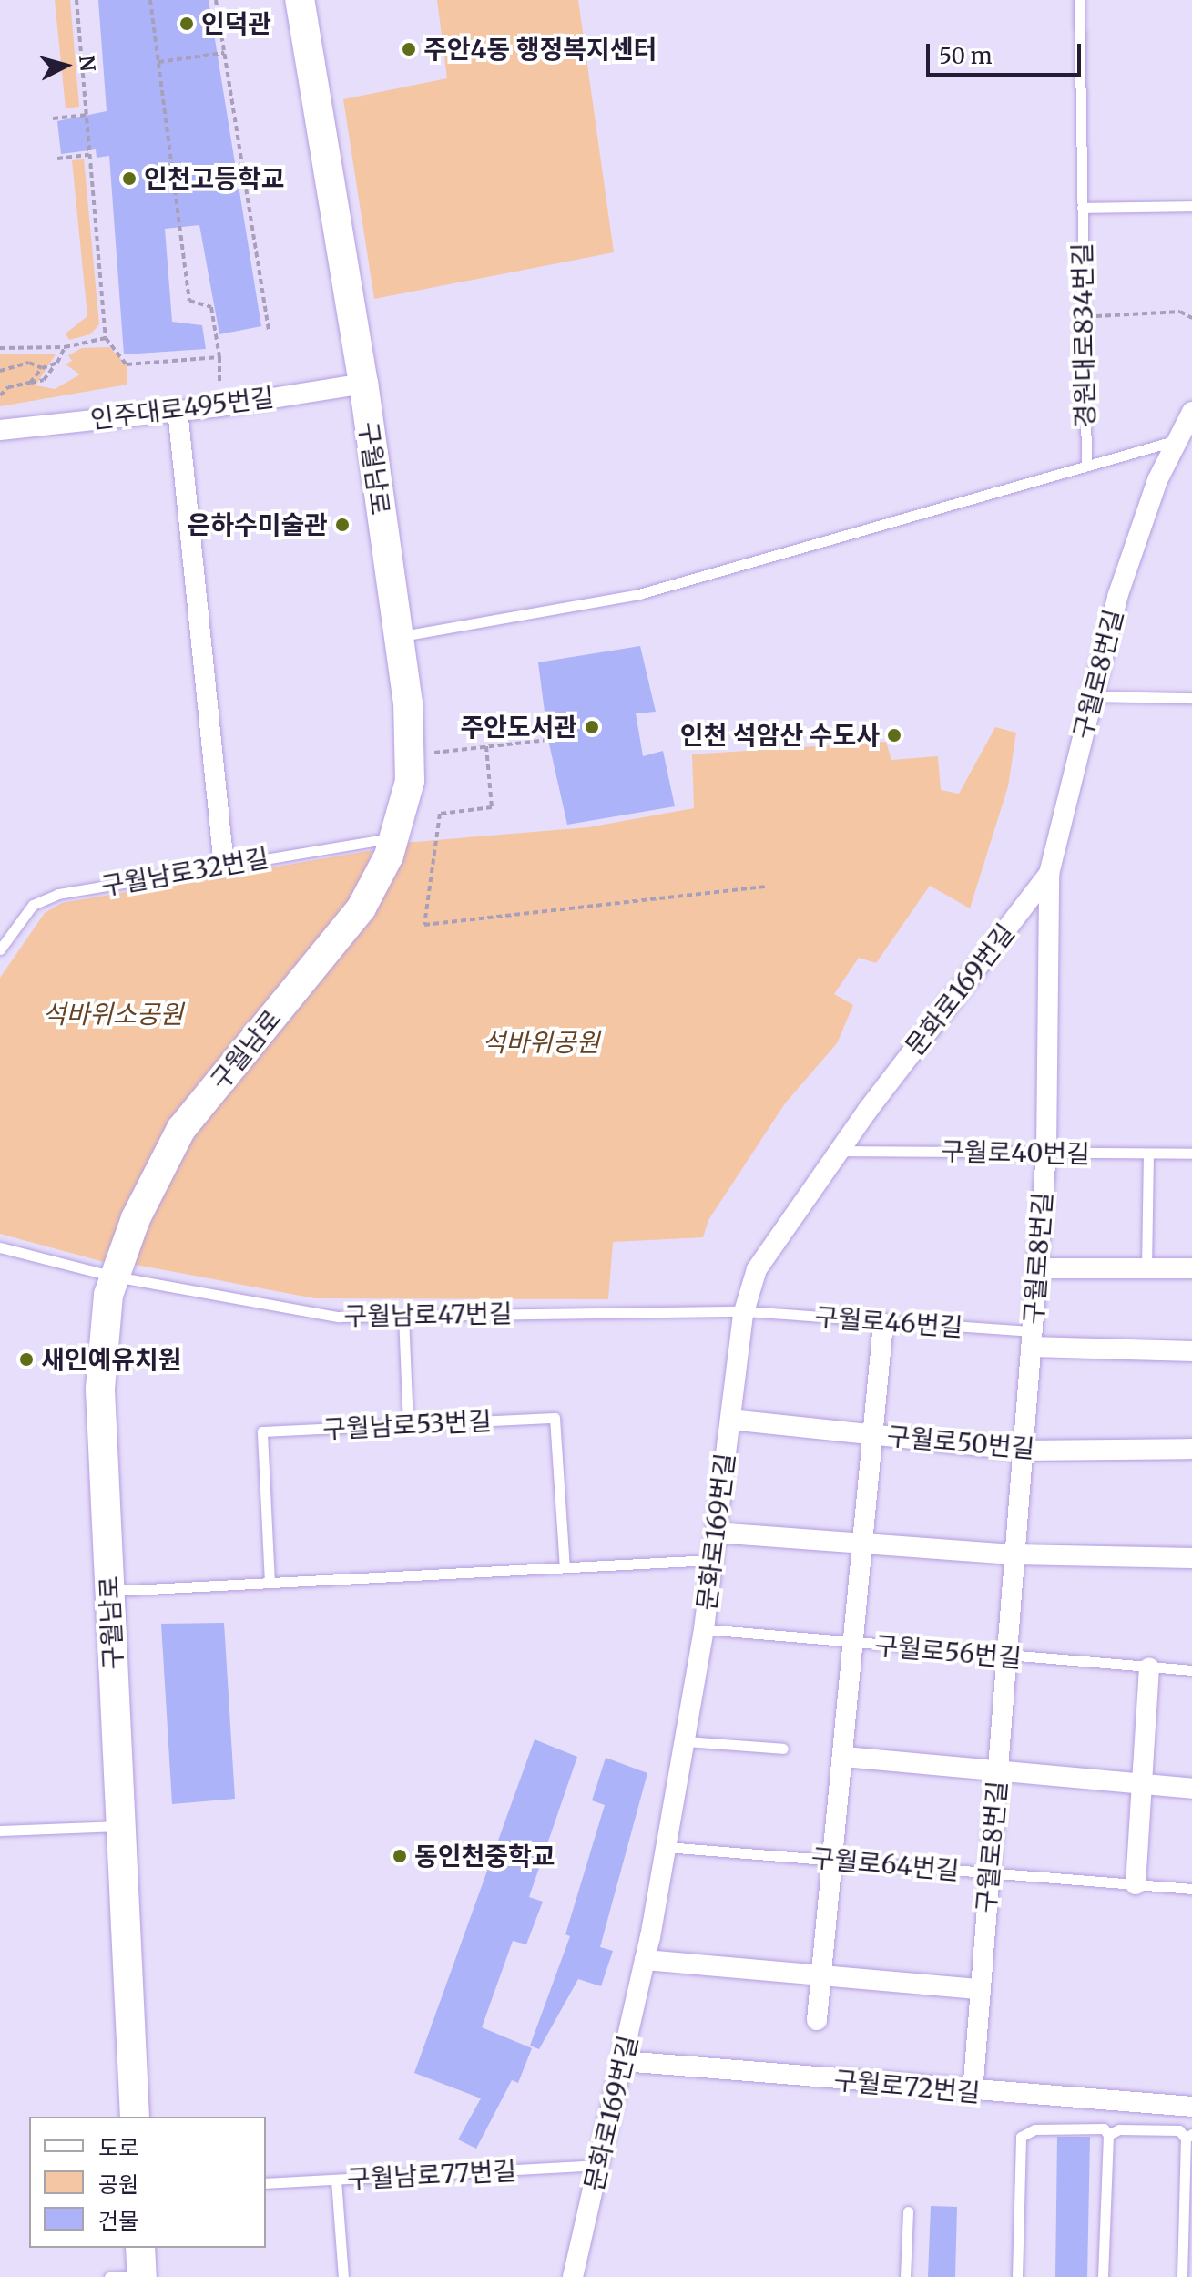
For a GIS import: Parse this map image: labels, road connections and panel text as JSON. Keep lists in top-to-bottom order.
{
  "streets": {
    "street": [
      "인주대로495번길",
      "구월남로",
      "구월로8번길",
      "문화로169번길",
      "구월로50번길",
      "구월로72번길"
    ],
    "lane": [
      "경원대로834번길",
      "구월남로32번길",
      "구월로40번길",
      "구월남로47번길",
      "구월로46번길",
      "구월남로53번길",
      "구월로56번길",
      "구월로64번길",
      "구월남로77번길"
    ]
  },
  "crossings": [
    ["인주대로495번길", "구월남로"],
    ["구월남로", "구월남로32번길"],
    ["구월남로", "구월남로47번길"],
    ["구월로8번길", "문화로169번길"],
    ["구월로8번길", "구월로40번길"],
    ["구월로8번길", "구월로46번길"],
    ["구월로8번길", "구월로50번길"],
    ["구월로8번길", "구월로56번길"],
    ["구월로8번길", "구월로64번길"],
    ["구월로8번길", "구월로72번길"],
    ["문화로169번길", "구월로40번길"],
    ["문화로169번길", "구월남로47번길"],
    ["문화로169번길", "구월로46번길"],
    ["문화로169번길", "구월로50번길"],
    ["문화로169번길", "구월로56번길"],
    ["문화로169번길", "구월로64번길"],
    ["문화로169번길", "구월로72번길"],
    ["문화로169번길", "구월남로77번길"],
    ["구월남로47번길", "구월로46번길"]
  ],
  "parks": ["석바위소공원", "석바위공원"],
  "places": [
    "인덕관",
    "주안4동 행정복지센터",
    "인천고등학교",
    "은하수미술관",
    "주안도서관",
    "인천 석암산 수도사",
    "새인예유치원",
    "동인천중학교"
  ],
  "legend": ["도로", "공원", "건물"],
  "scale_bar": "50 m",
  "north": "right"
}
